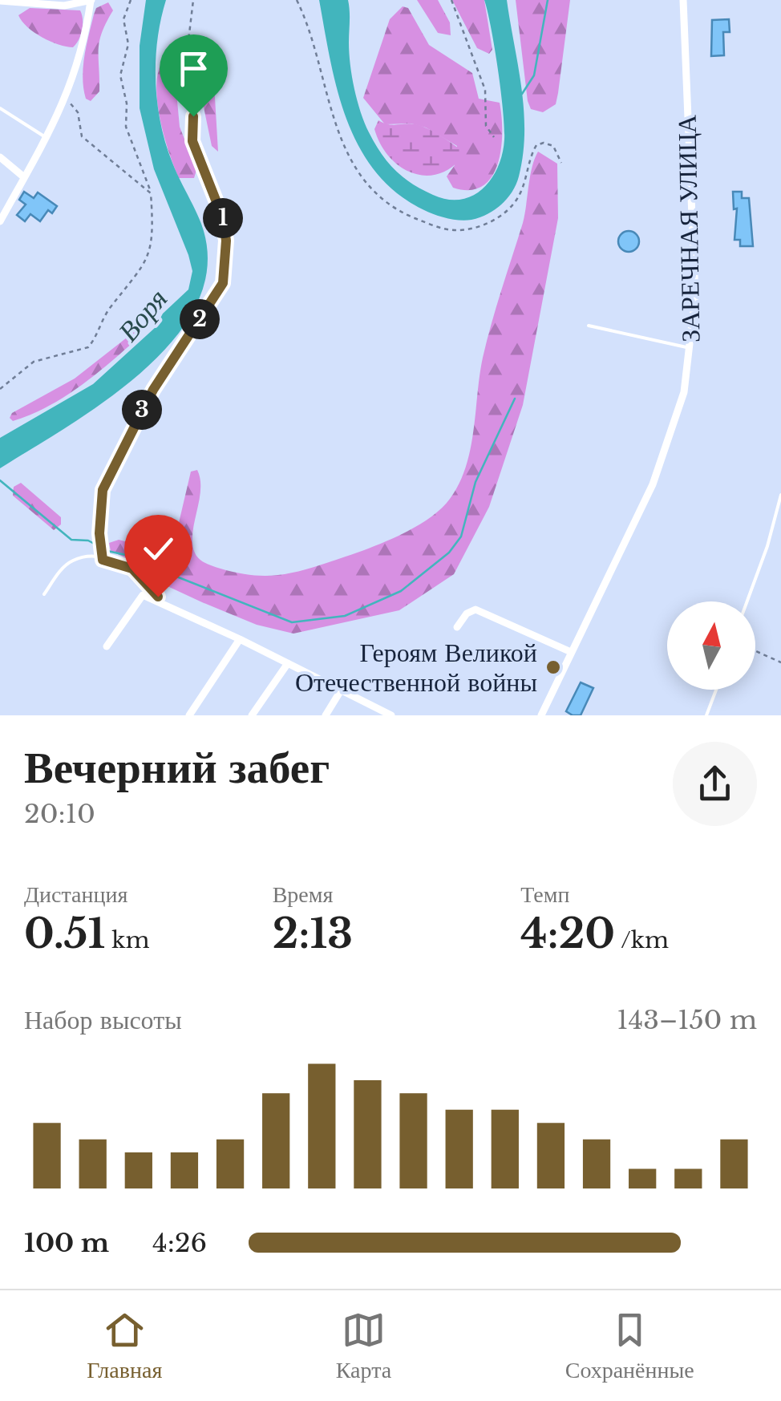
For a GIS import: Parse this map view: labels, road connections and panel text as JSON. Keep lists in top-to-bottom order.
{
  "streets": {
    "street": ["ЗАРЕЧНАЯ УЛИЦА"]
  },
  "water": ["Воря"],
  "places": ["Героям Великой Отечественной войны"],
  "north": "top",
  "page": {
    "pins": ["1", "2", "3"],
    "heading": ["Вечерний забег", "20:10"],
    "stats": [
      ["Дистанция", "0.51 km"],
      ["Время", "2:13"],
      ["Темп", "4:20 /km"]
    ],
    "chart": ["Набор высоты", "143–150 m"],
    "list": [
      {
        "name": "100 m",
        "note": "4:26"
      }
    ],
    "tabs": ["Главная", "Карта", "Сохранённые"]
  }
}
